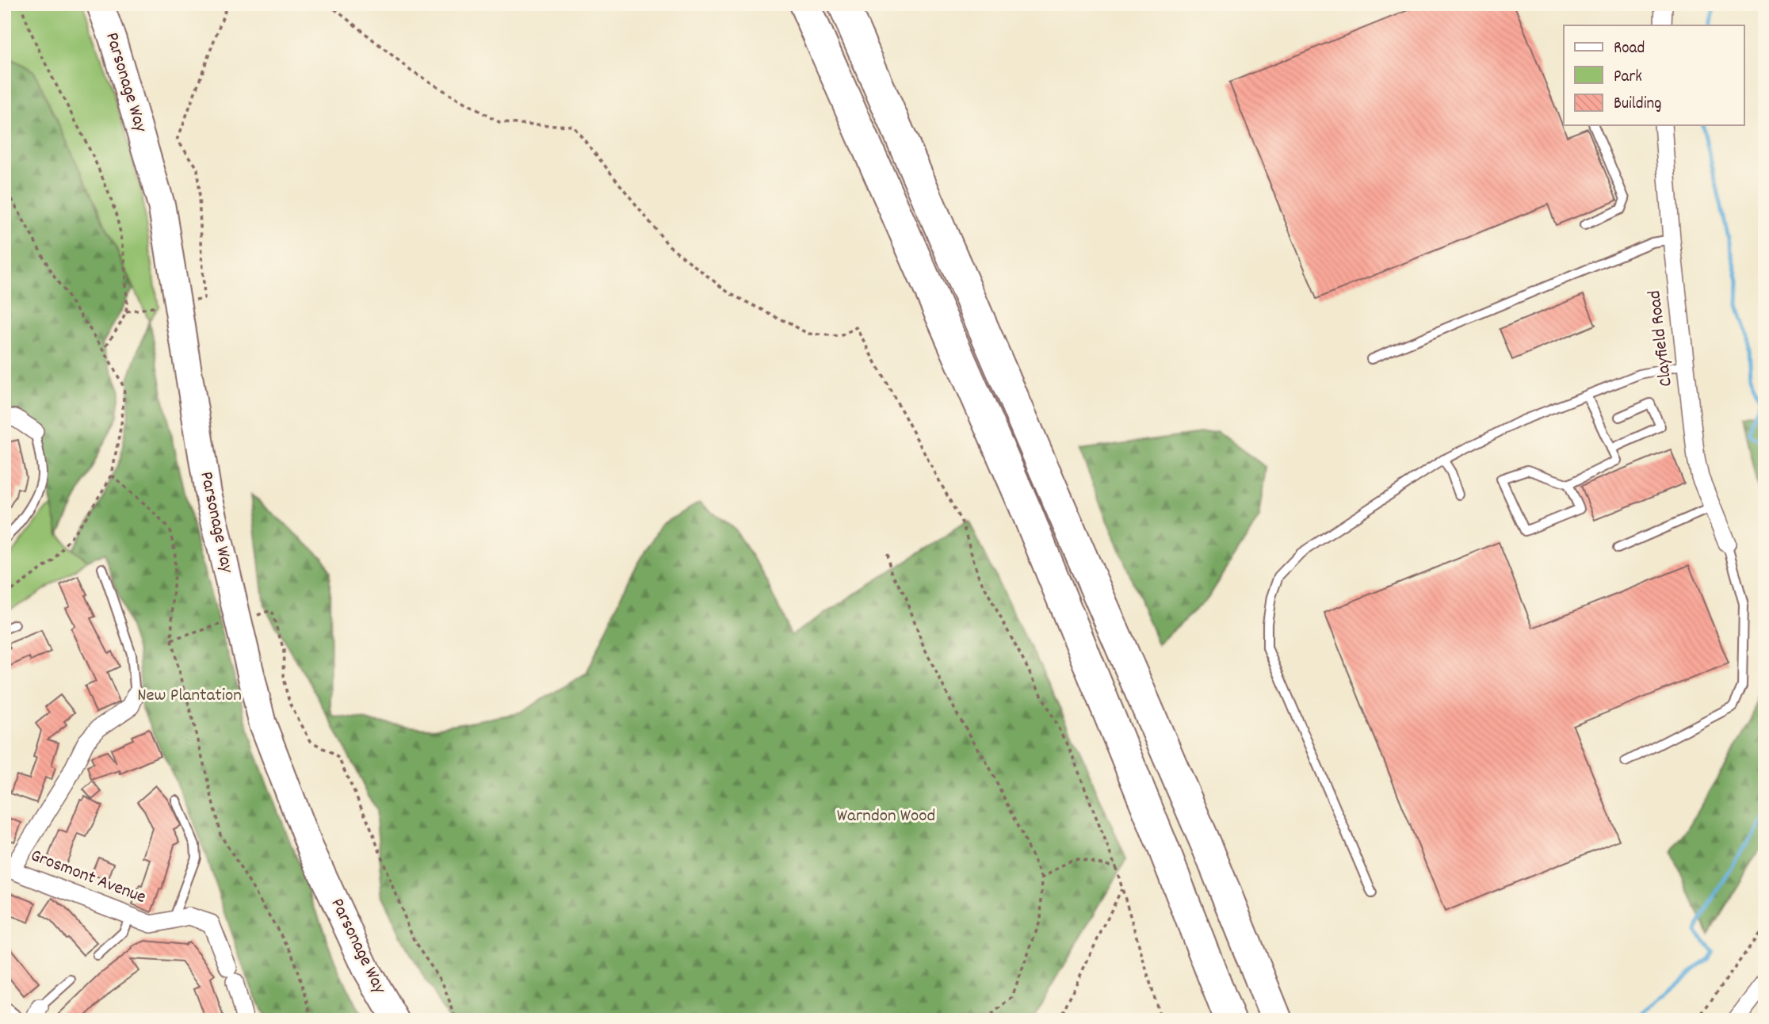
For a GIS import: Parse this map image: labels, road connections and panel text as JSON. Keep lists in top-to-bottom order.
{
  "streets": {
    "main road": ["Parsonage Way"],
    "street": ["Clayfield Road", "Grosmont Avenue"]
  },
  "parks": ["New Plantation", "Warndon Wood"],
  "legend": ["Road", "Park", "Building"]
}
